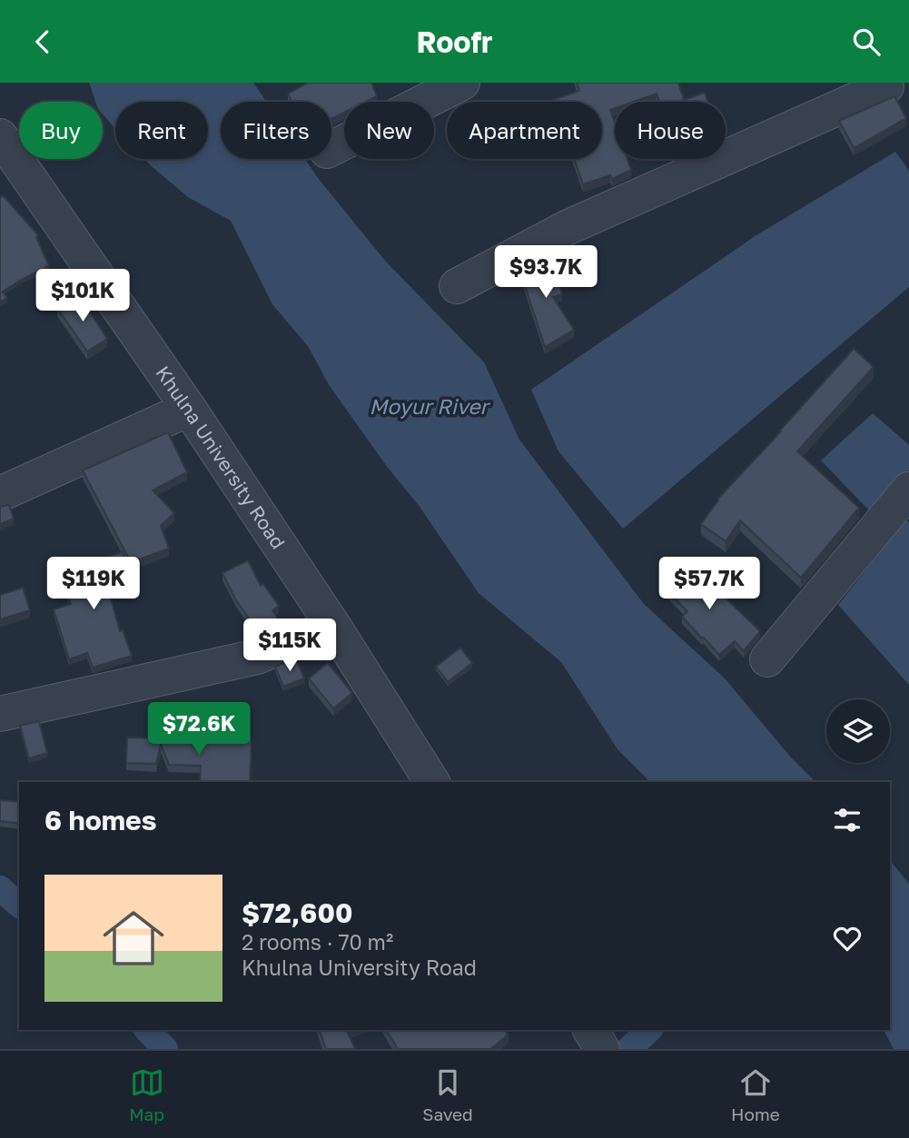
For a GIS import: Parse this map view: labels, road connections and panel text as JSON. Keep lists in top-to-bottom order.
{
  "streets": {
    "street": ["Khulna University Road"]
  },
  "water": ["Moyur River"],
  "page": {
    "header": "Roofr",
    "chip": [
      "Buy",
      "Rent",
      "Filters",
      "New",
      "Apartment",
      "House"
    ],
    "price": [
      "$93.7K",
      "$101K",
      "$119K",
      "$57.7K",
      "$115K",
      "$72.6K"
    ],
    "heading": "6 homes",
    "list": [
      {
        "name": "$72,600",
        "note": "2 rooms · 70 m² · Khulna University Road"
      }
    ],
    "tabs": ["Map", "Saved", "Home"]
  }
}
